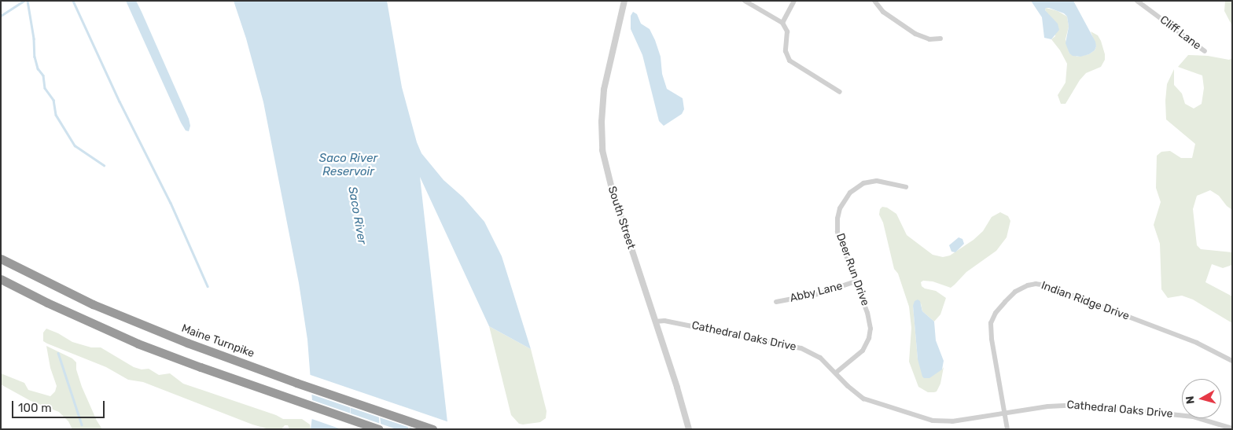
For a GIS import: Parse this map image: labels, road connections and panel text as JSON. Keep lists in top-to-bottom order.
{
  "streets": {
    "highway": ["Maine Turnpike"],
    "street": [
      "Cliff Lane",
      "South Street",
      "Deer Run Drive",
      "Abby Lane",
      "Indian Ridge Drive",
      "Cathedral Oaks Drive"
    ]
  },
  "crossings": [
    ["South Street", "Cathedral Oaks Drive"],
    ["Deer Run Drive", "Abby Lane"],
    ["Deer Run Drive", "Cathedral Oaks Drive"],
    ["Indian Ridge Drive", "Cathedral Oaks Drive"]
  ],
  "water": ["Saco River Reservoir", "Saco River"],
  "scale_bar": "100 m",
  "north": "left"
}
